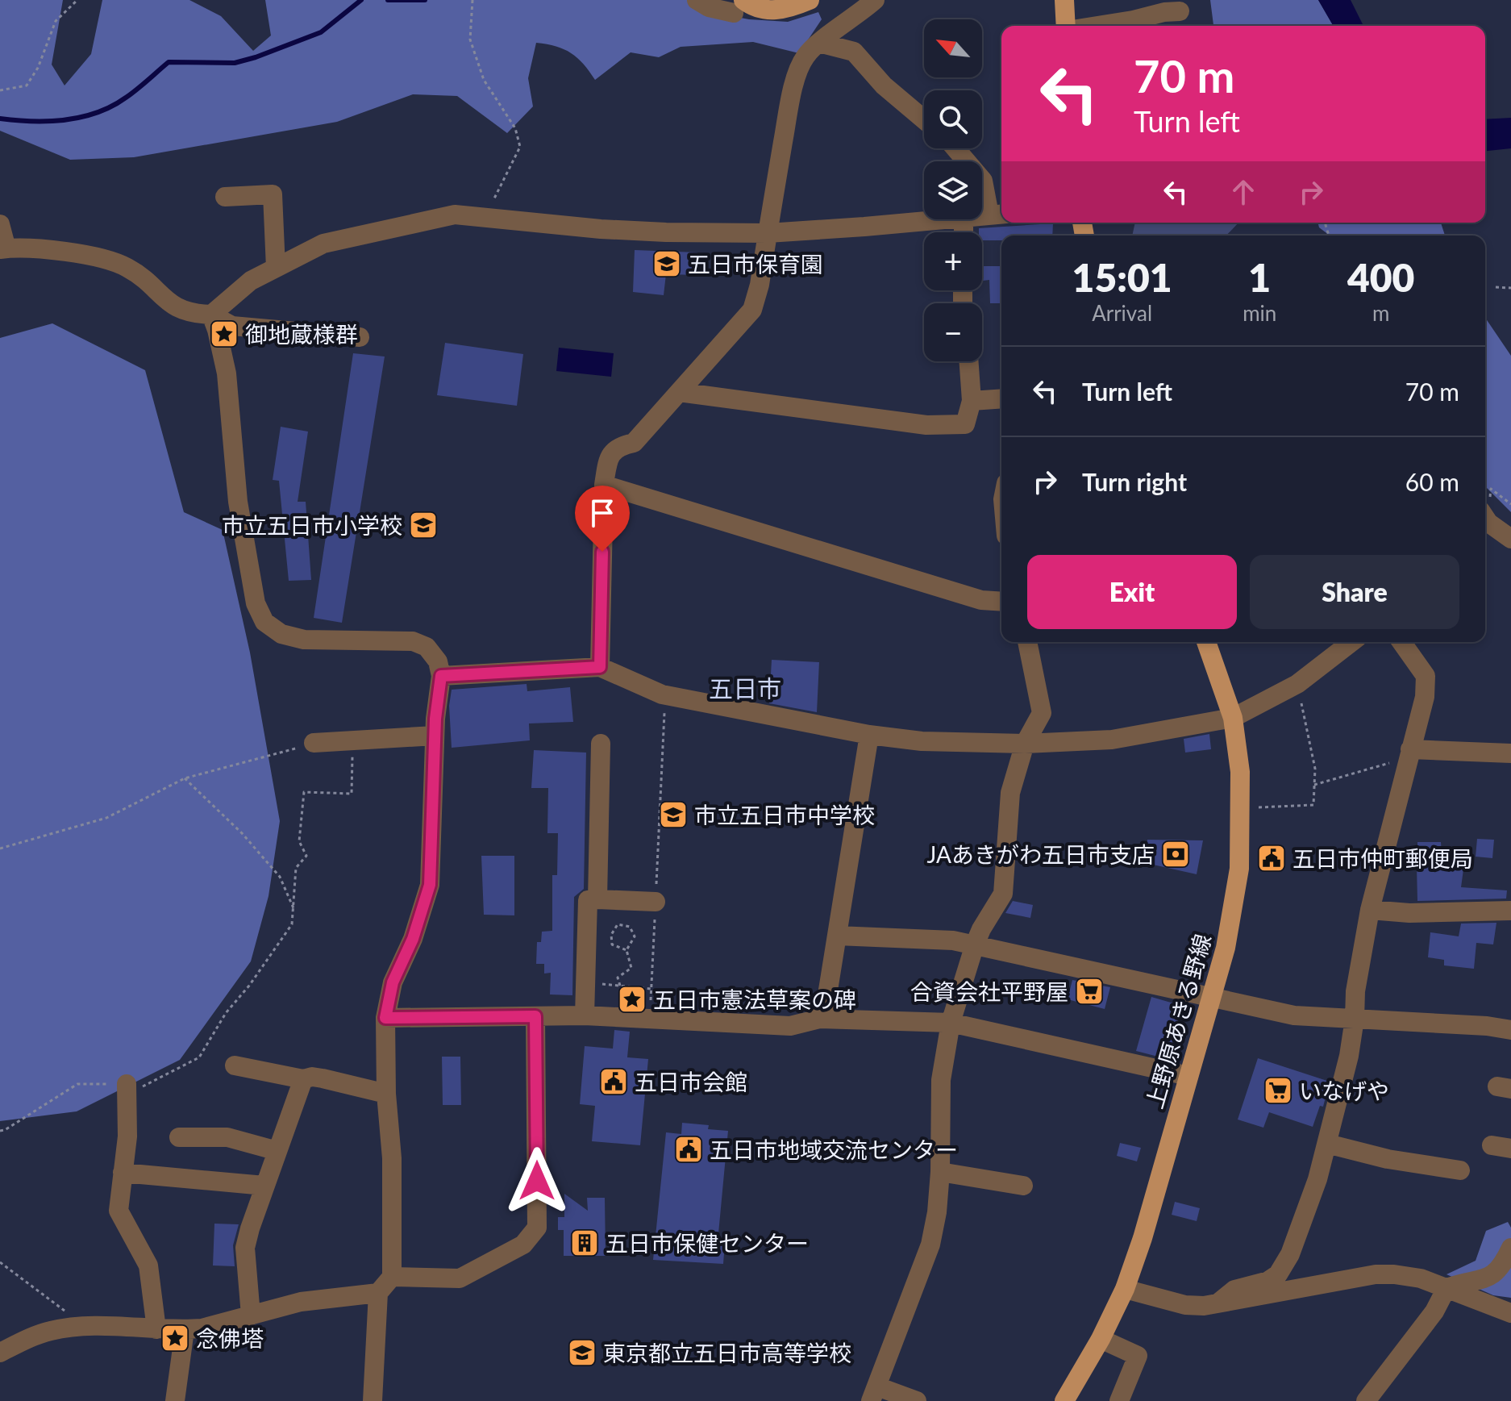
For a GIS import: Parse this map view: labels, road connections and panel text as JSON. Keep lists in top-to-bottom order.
{
  "streets": {
    "main road": ["上野原あきる野線"]
  },
  "districts": ["五日市"],
  "places": {
    "school or university": [
      "五日市保育園",
      "市立五日市小学校",
      "市立五日市中学校",
      "東京都立五日市高等学校"
    ],
    "place": ["御地蔵様群", "五日市憲法草案の碑", "念佛塔"],
    "bank": ["JAあきがわ五日市支店"],
    "public building": ["五日市仲町郵便局", "五日市会館", "五日市地域交流センター"],
    "supermarket": ["合資会社平野屋", "いなげや"],
    "building": ["五日市保健センター"]
  },
  "north": "top left",
  "page": {
    "map_buttons": ["+", "−"],
    "turn": ["70 m", "Turn left"],
    "eta": [
      "15:01",
      "Arrival",
      "1",
      "min",
      "400",
      "m"
    ],
    "list": [
      {
        "name": "Turn left",
        "value": "70 m"
      },
      {
        "name": "Turn right",
        "value": "60 m"
      }
    ],
    "buttons": ["Exit", "Share"]
  }
}
